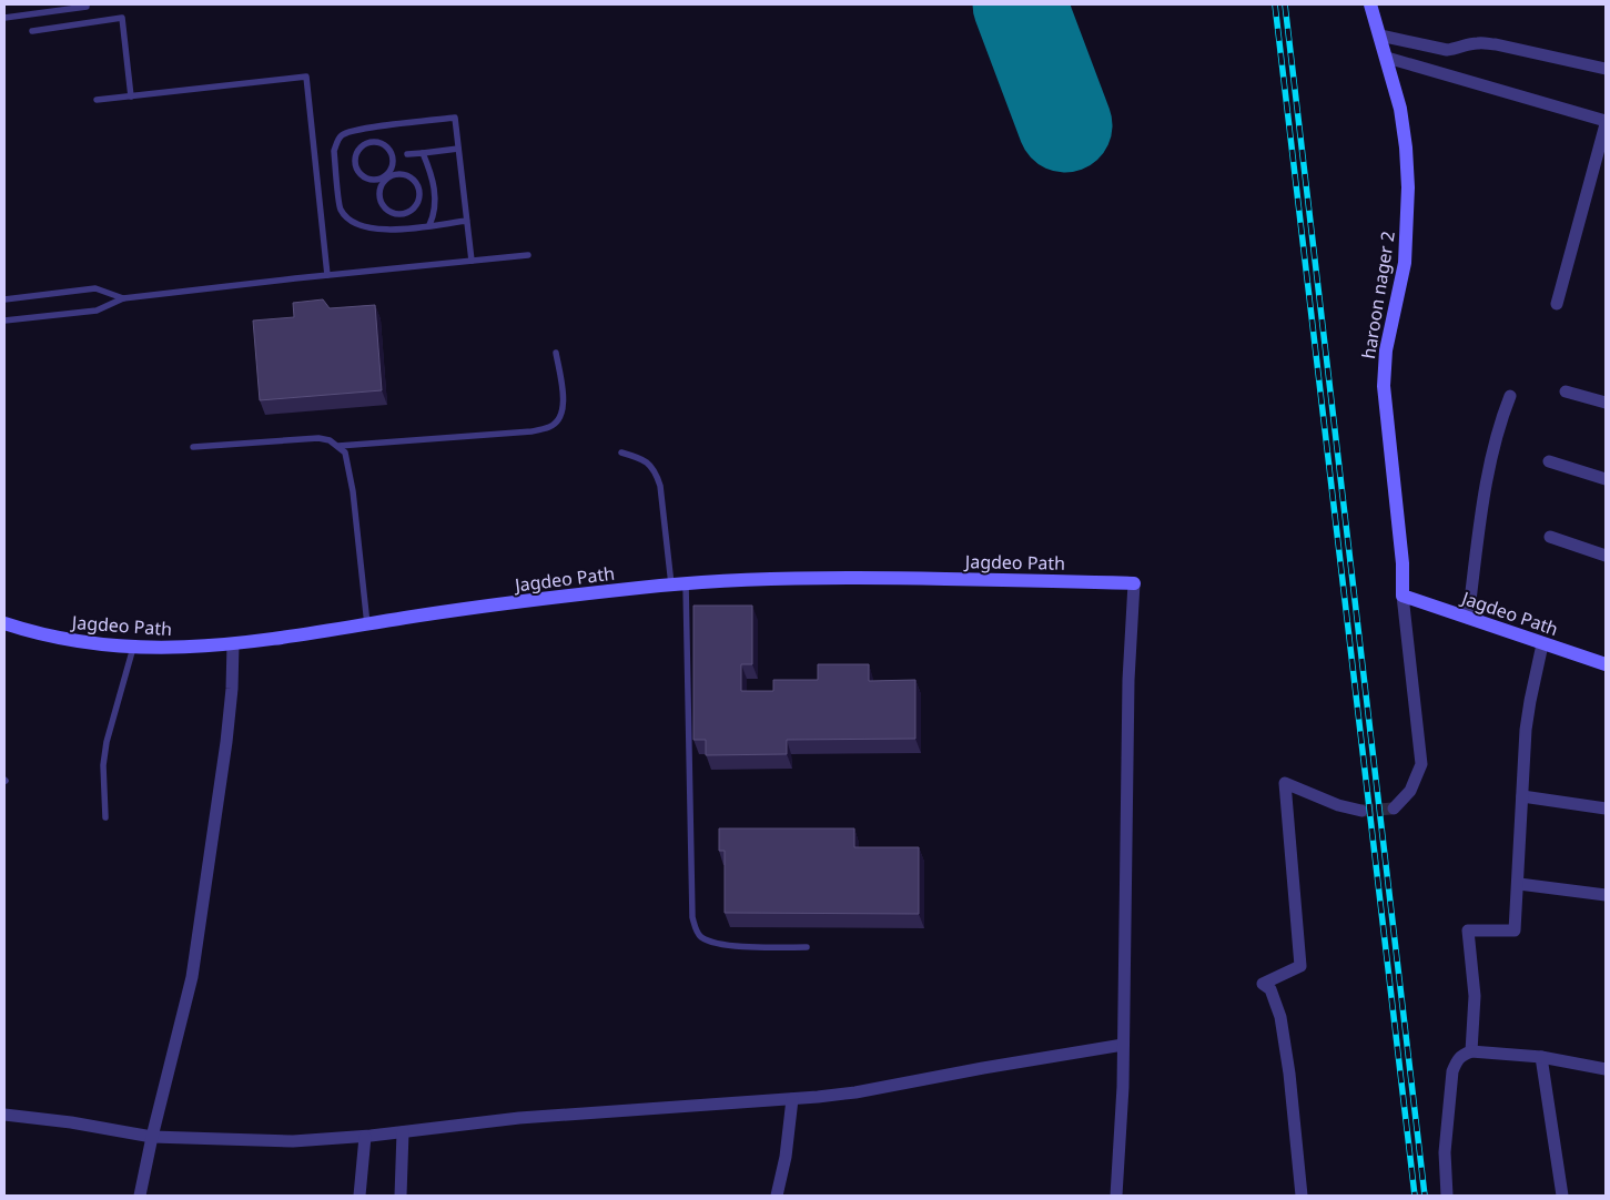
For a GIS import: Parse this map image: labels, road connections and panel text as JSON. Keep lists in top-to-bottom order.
{
  "streets": {
    "main road": ["haroon nager 2", "Jagdeo Path"]
  },
  "crossings": [
    ["haroon nager 2", "Jagdeo Path"]
  ]
}
